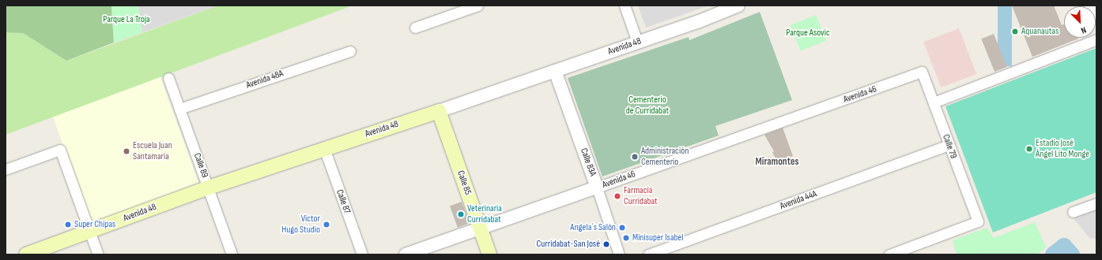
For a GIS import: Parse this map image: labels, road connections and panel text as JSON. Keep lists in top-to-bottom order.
{
  "streets": {
    "main road": ["Avenida 48", "Calle 85"],
    "street": [
      "Avenida 48A",
      "Avenida 46",
      "Calle 79",
      "Calle 83A",
      "Calle 89",
      "Avenida 44A",
      "Calle 87"
    ]
  },
  "crossings": [
    ["Avenida 48", "Calle 83A"],
    ["Avenida 48", "Calle 89"],
    ["Avenida 48", "Calle 85"],
    ["Avenida 48", "Calle 87"],
    ["Avenida 48A", "Calle 89"],
    ["Avenida 46", "Calle 79"],
    ["Avenida 46", "Calle 83A"],
    ["Avenida 46", "Calle 85"],
    ["Calle 79", "Avenida 44A"]
  ],
  "districts": ["Miramontes"],
  "parks": ["Parque La Troja", "Parque Asovic", "Cementerio de Curridabat"],
  "places": [
    "Aquanautas",
    "Estadio José Ángel Lito Monge",
    "Escuela Juan Santamaría",
    "Administración Cementerio",
    "Farmacia Curridabat",
    "Veterinaria Curridabat",
    "Super Chipas",
    "Victor Hugo Studio",
    "Angela´s Salón",
    "Minisuper Isabel",
    "Curridabat-San José"
  ],
  "north": "bottom right"
}
